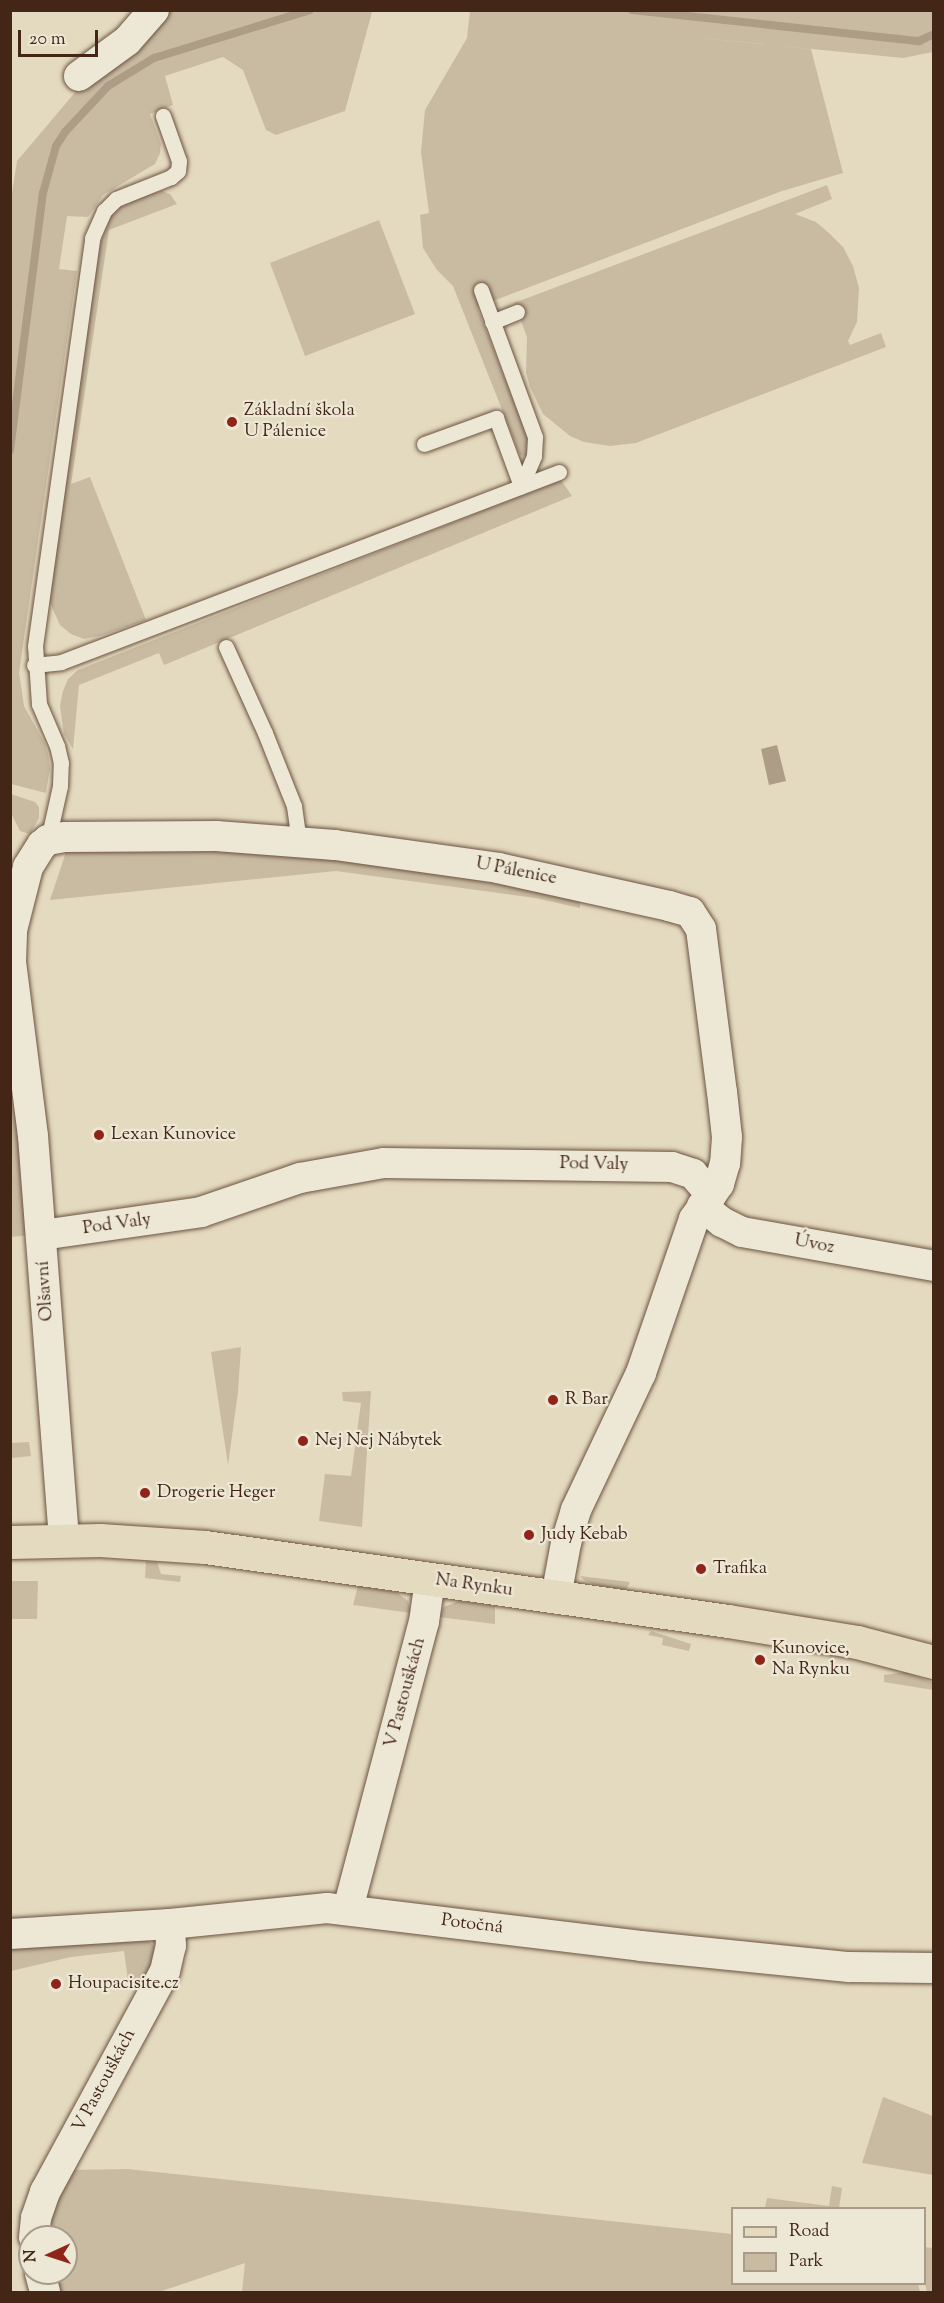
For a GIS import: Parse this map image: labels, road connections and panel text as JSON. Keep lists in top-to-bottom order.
{
  "streets": {
    "main road": ["Na Rynku"],
    "street": [
      "U Pálenice",
      "Pod Valy",
      "Úvoz",
      "Olšavní",
      "V Pastouškách",
      "Potočná"
    ]
  },
  "crossings": [
    ["U Pálenice", "Pod Valy"],
    ["U Pálenice", "Úvoz"],
    ["U Pálenice", "Olšavní"],
    ["Pod Valy", "Úvoz"],
    ["Pod Valy", "Olšavní"],
    ["Olšavní", "Na Rynku"],
    ["Na Rynku", "V Pastouškách"],
    ["V Pastouškách", "Potočná"]
  ],
  "places": [
    "Základní škola U Pálenice",
    "Lexan Kunovice",
    "R Bar",
    "Nej Nej Nábytek",
    "Drogerie Heger",
    "Judy Kebab",
    "Trafika",
    "Kunovice, Na Rynku",
    "Houpacisite.cz"
  ],
  "legend": ["Road", "Park"],
  "scale_bar": "20 m",
  "north": "left"
}
